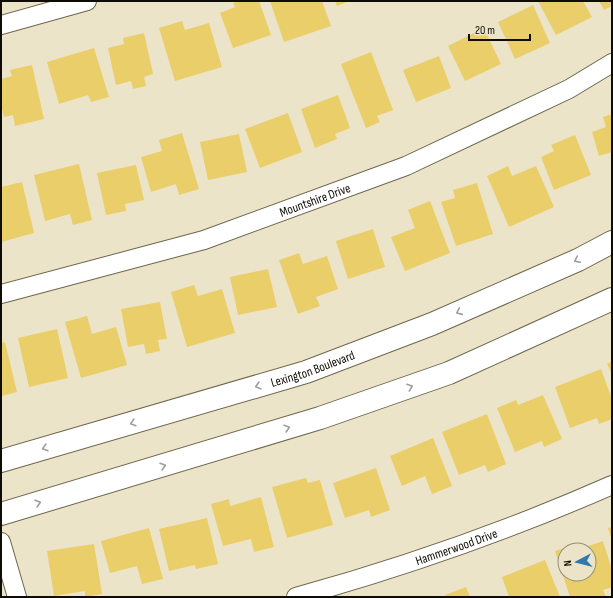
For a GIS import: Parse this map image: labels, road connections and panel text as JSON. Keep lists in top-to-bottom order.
{
  "streets": {
    "street": ["Mountshire Drive", "Lexington Boulevard", "Hammerwood Drive"]
  },
  "scale_bar": "20 m",
  "north": "left"
}
